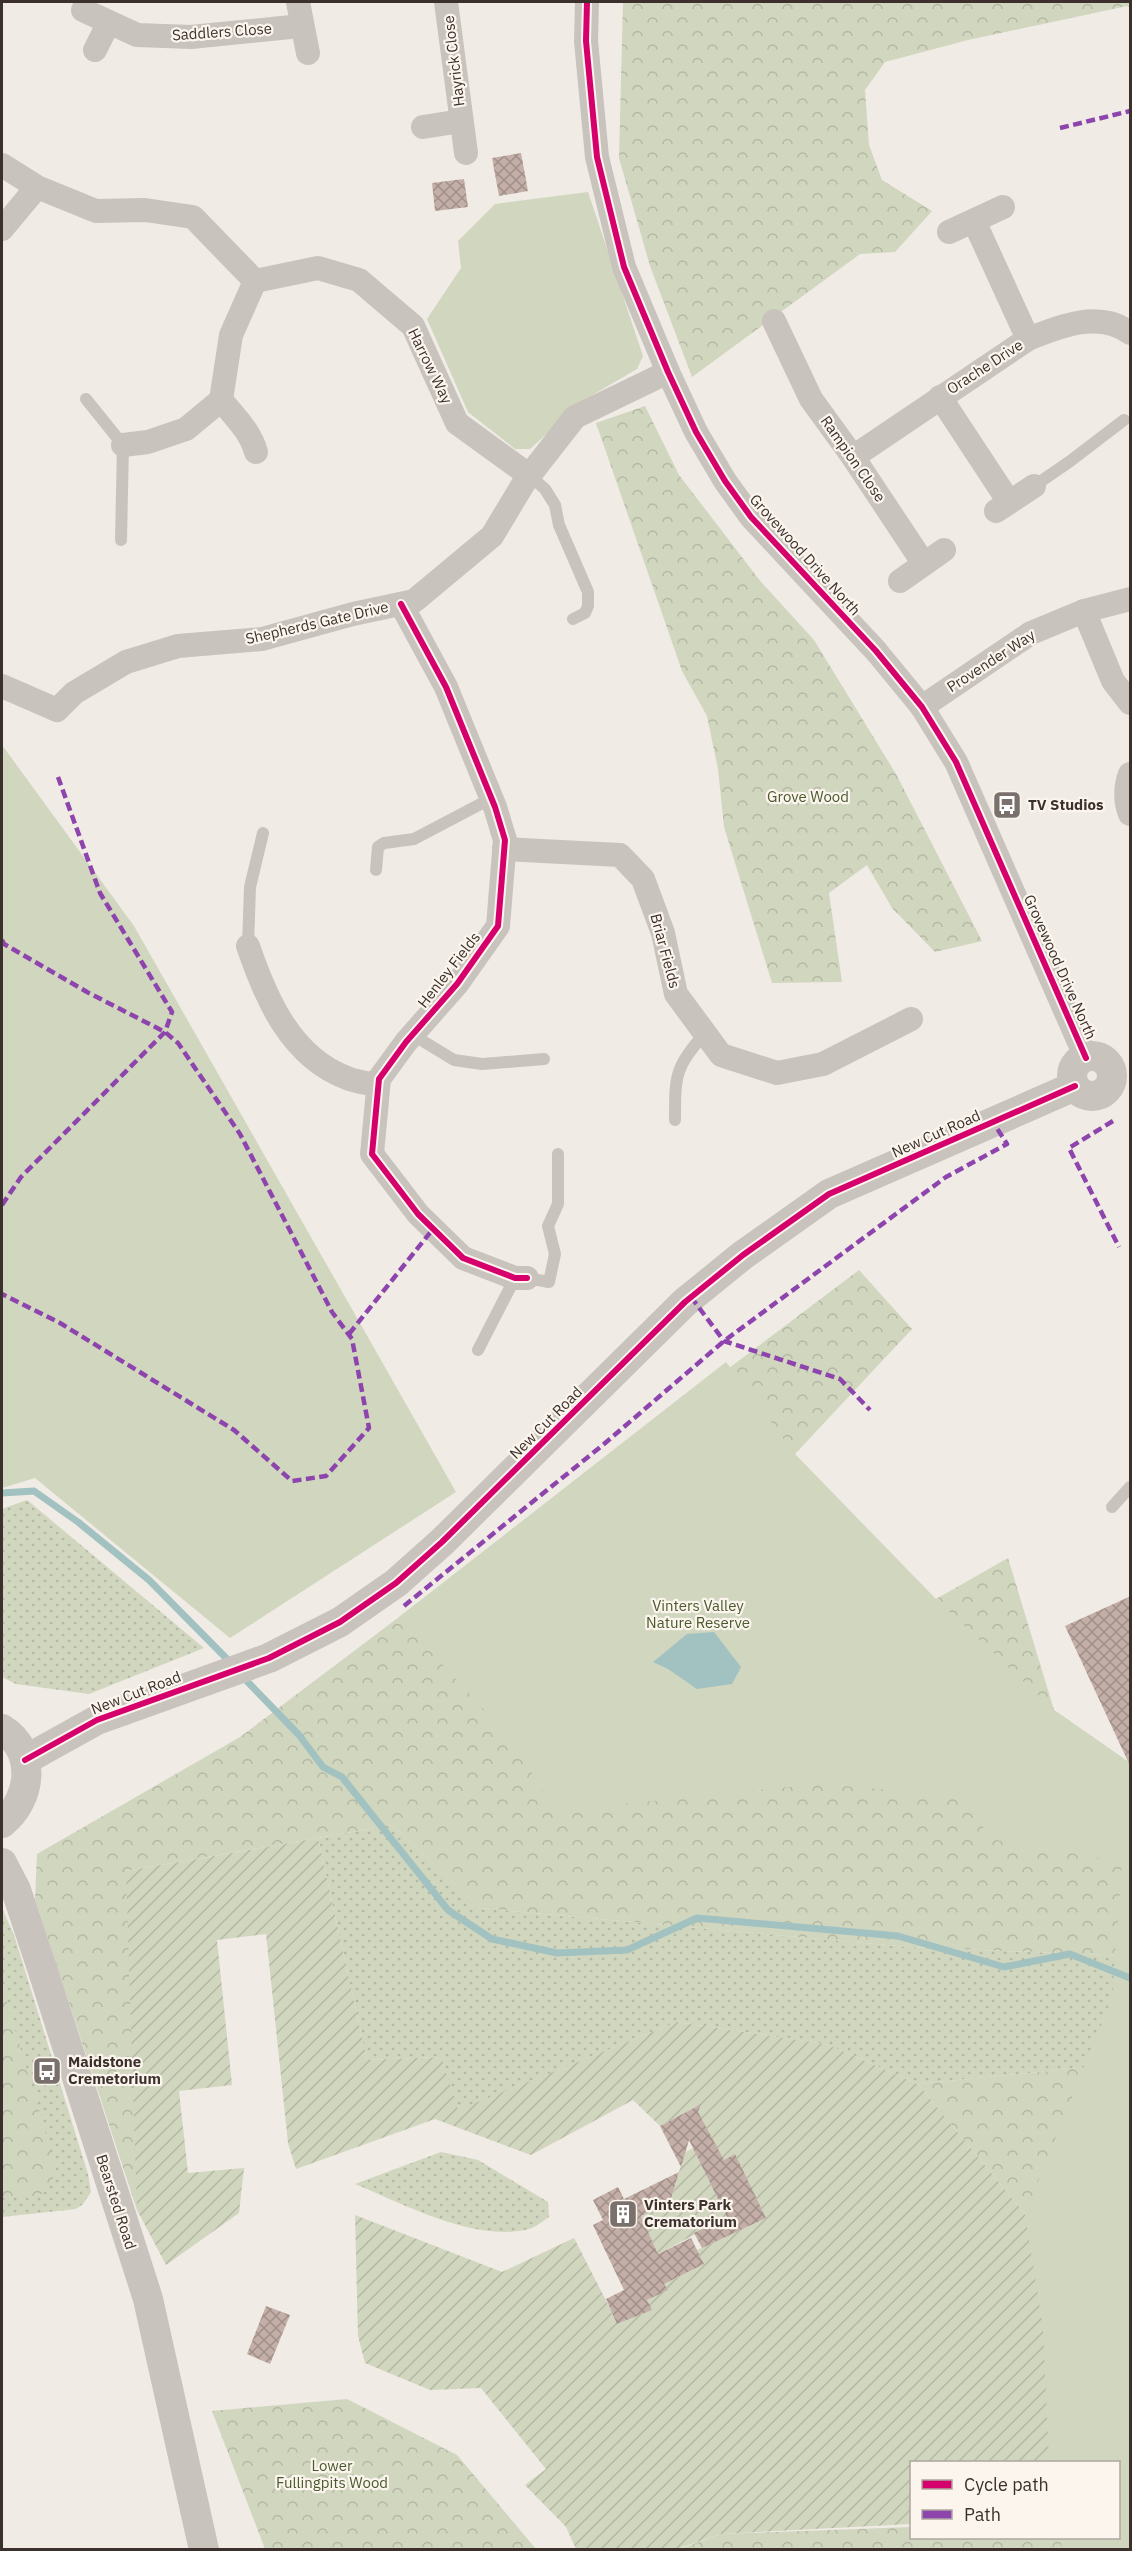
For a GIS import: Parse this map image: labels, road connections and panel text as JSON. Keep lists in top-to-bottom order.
{
  "streets": {
    "street": [
      "Saddlers Close",
      "Hayrick Close",
      "Harrow Way",
      "Orache Drive",
      "Rampion Close",
      "Grovewood Drive North",
      "Shepherds Gate Drive",
      "Provender Way",
      "Briar Fields",
      "Henley Fields",
      "New Cut Road",
      "Bearsted Road"
    ]
  },
  "crossings": [
    ["Harrow Way", "Shepherds Gate Drive"],
    ["Orache Drive", "Rampion Close"],
    ["Grovewood Drive North", "Shepherds Gate Drive"],
    ["Grovewood Drive North", "Provender Way"],
    ["Grovewood Drive North", "New Cut Road"],
    ["Shepherds Gate Drive", "Henley Fields"],
    ["Briar Fields", "Henley Fields"]
  ],
  "parks": ["Grove Wood", "Vinters Valley Nature Reserve", "Lower Fullingpits Wood"],
  "places": {
    "bus stop": ["TV Studios", "Maidstone Cremetorium"],
    "building": ["Vinters Park Crematorium"]
  },
  "legend": ["Cycle path", "Path"]
}
